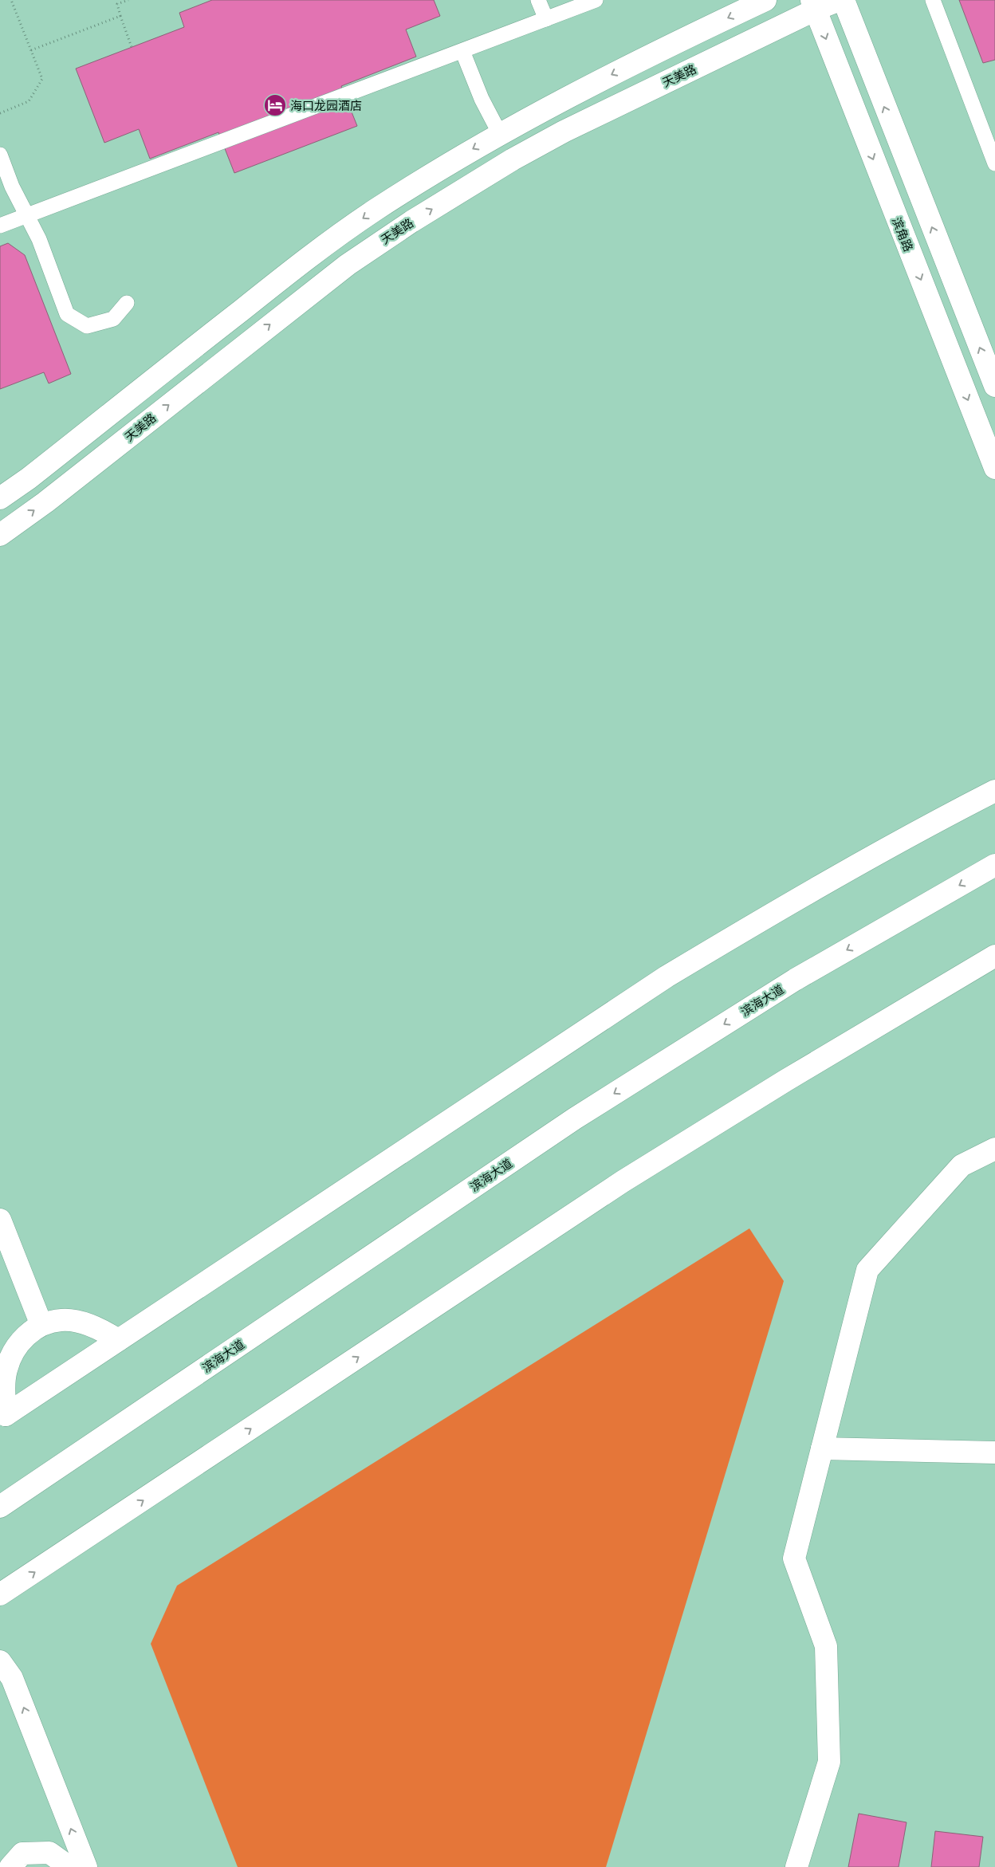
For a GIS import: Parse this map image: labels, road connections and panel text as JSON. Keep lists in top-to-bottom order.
{
  "streets": {
    "main road": ["天美路", "滨角路", "滨海大道"]
  },
  "crossings": [
    ["天美路", "滨角路"]
  ],
  "places": {
    "hotel": ["海口龙园酒店"]
  }
}
